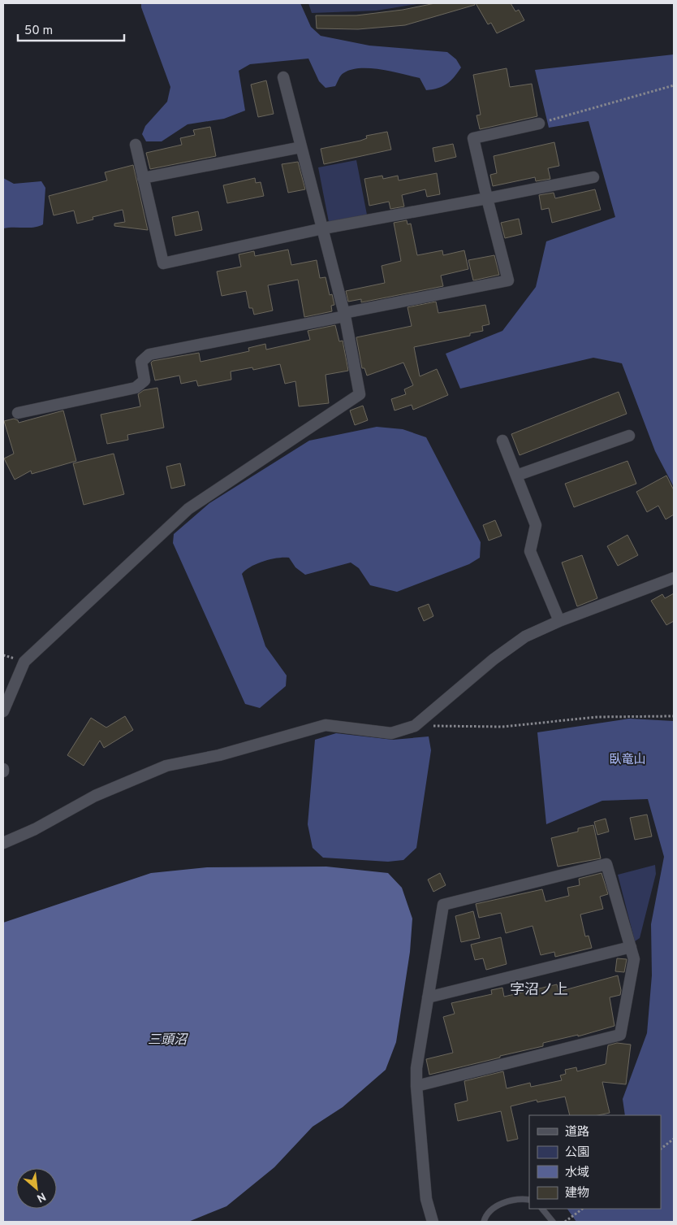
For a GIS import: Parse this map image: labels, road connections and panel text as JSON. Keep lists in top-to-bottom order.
{
  "districts": ["字沼ノ上"],
  "water": ["三頭沼"],
  "parks": ["臥竜山"],
  "legend": [
    "道路",
    "公園",
    "水域",
    "建物"
  ],
  "scale_bar": "50 m",
  "north": "bottom right"
}
